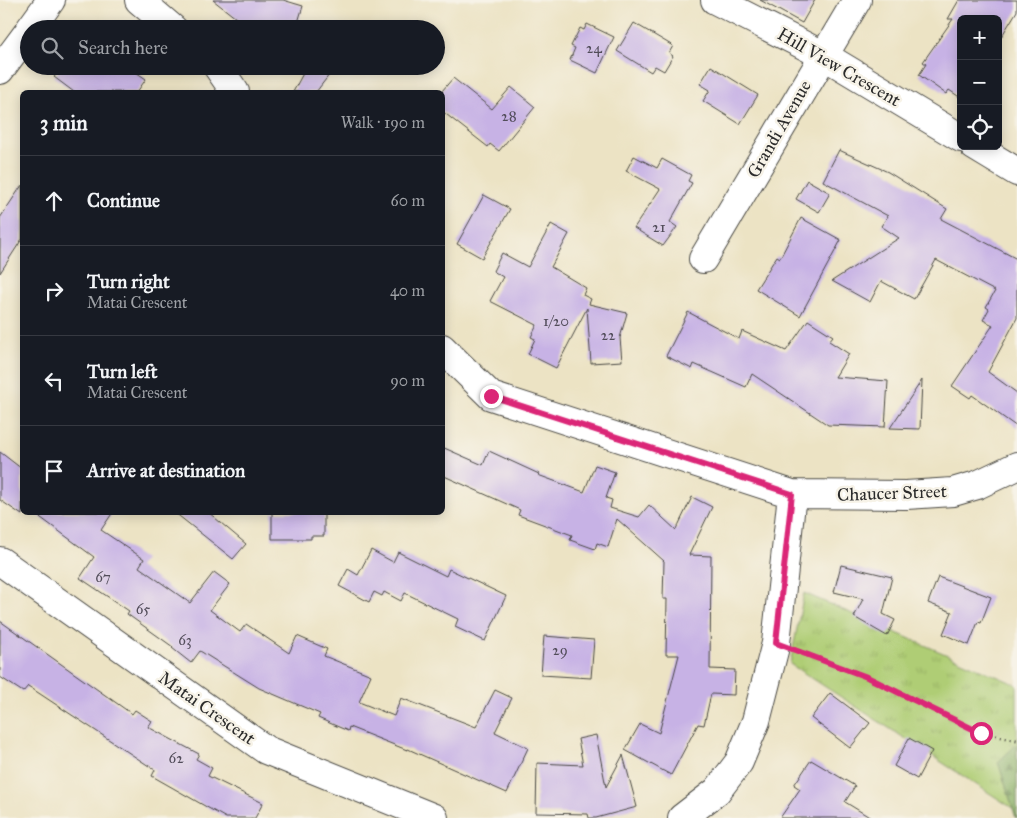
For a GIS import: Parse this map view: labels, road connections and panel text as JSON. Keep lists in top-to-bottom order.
{
  "streets": {
    "street": [
      "Hill View Crescent",
      "Grandi Avenue",
      "Chaucer Street",
      "Matai Crescent"
    ]
  },
  "crossings": [
    ["Hill View Crescent", "Grandi Avenue"]
  ],
  "house_numbers": [
    "24",
    "28",
    "21",
    "1/20",
    "22",
    "67",
    "65",
    "63",
    "29",
    "62"
  ],
  "page": {
    "map_buttons": ["+", "−"],
    "search": "Search here",
    "heading": ["3 min", "Walk · 190 m"],
    "list": [
      ["Continue", "60 m"],
      ["Turn right", "Matai Crescent", "40 m"],
      ["Turn left", "Matai Crescent", "90 m"],
      "Arrive at destination"
    ]
  }
}
